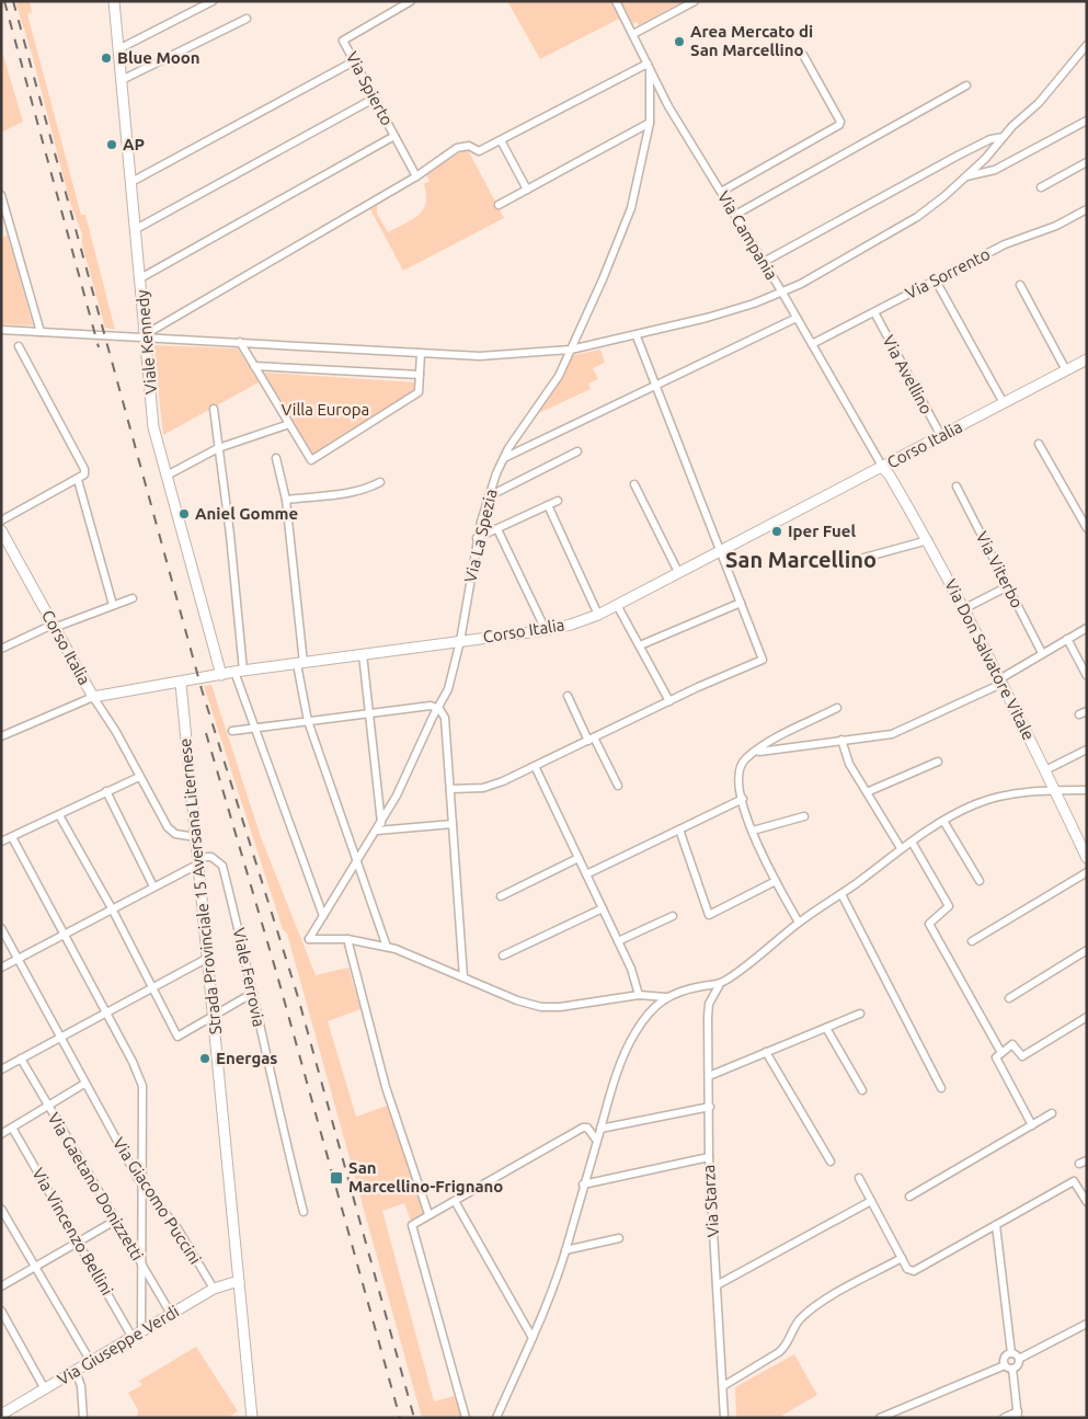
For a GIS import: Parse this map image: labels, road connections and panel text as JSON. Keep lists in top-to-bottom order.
{
  "streets": {
    "street": [
      "Via Spierto",
      "Via Campania",
      "Via Sorrento",
      "Viale Kennedy",
      "Via Avellino",
      "Corso Italia",
      "Via La Spezia",
      "Via Viterbo",
      "Via Don Salvatore Vitale",
      "Strada Provinciale 15 Aversana Liternese",
      "Viale Ferrovia",
      "Via Gaetano Donizzetti",
      "Via Giacomo Puccini",
      "Via Starza",
      "Via Vincenzo Bellini",
      "Via Giuseppe Verdi"
    ]
  },
  "crossings": [
    ["Via Campania", "Via Sorrento"],
    ["Via Campania", "Corso Italia"],
    ["Via Campania", "Via La Spezia"],
    ["Via Campania", "Via Don Salvatore Vitale"],
    ["Via Sorrento", "Via Avellino"],
    ["Viale Kennedy", "Corso Italia"],
    ["Via Avellino", "Corso Italia"],
    ["Corso Italia", "Via La Spezia"],
    ["Corso Italia", "Via Don Salvatore Vitale"],
    ["Corso Italia", "Strada Provinciale 15 Aversana Liternese"],
    ["Strada Provinciale 15 Aversana Liternese", "Viale Ferrovia"],
    ["Strada Provinciale 15 Aversana Liternese", "Via Giuseppe Verdi"],
    ["Via Gaetano Donizzetti", "Via Giuseppe Verdi"],
    ["Via Giacomo Puccini", "Via Giuseppe Verdi"],
    ["Via Vincenzo Bellini", "Via Giuseppe Verdi"]
  ],
  "districts": ["San Marcellino"],
  "parks": ["Villa Europa"],
  "places": {
    "other": [
      "Area Mercato di San Marcellino",
      "Blue Moon",
      "AP",
      "Aniel Gomme",
      "Iper Fuel",
      "Energas"
    ],
    "transit": ["San Marcellino-Frignano"]
  }
}
